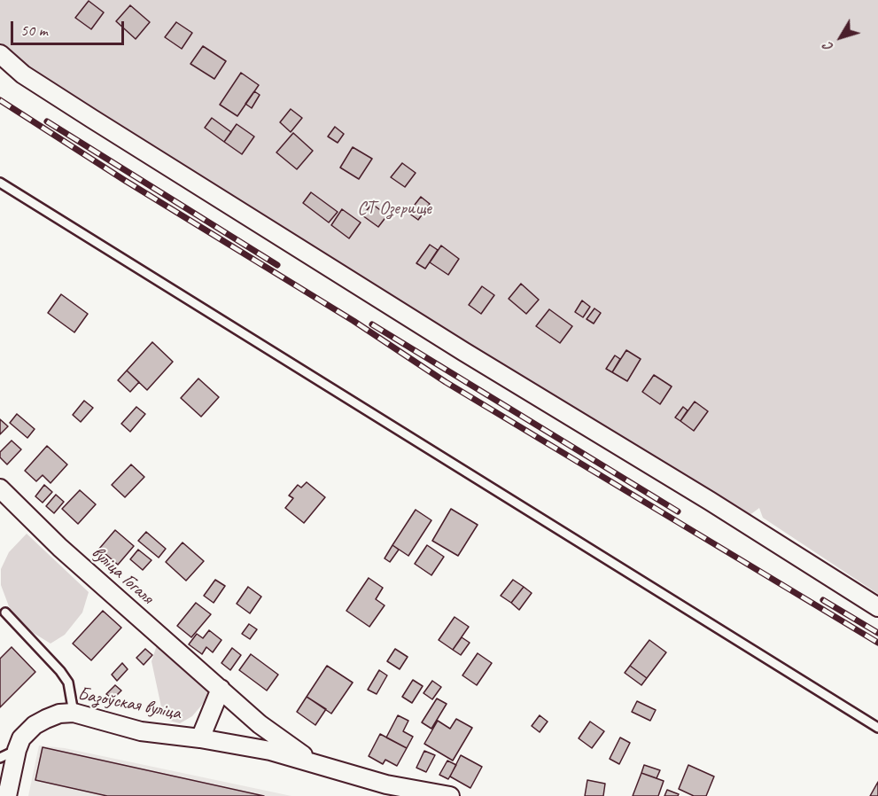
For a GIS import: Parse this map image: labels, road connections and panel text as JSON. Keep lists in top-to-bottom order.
{
  "streets": {
    "street": ["вуліца Гогаля", "Базоўская вуліца"]
  },
  "crossings": [
    ["вуліца Гогаля", "Базоўская вуліца"]
  ],
  "parks": ["СТ Озерище"],
  "scale_bar": "50 m",
  "north": "bottom left"
}
